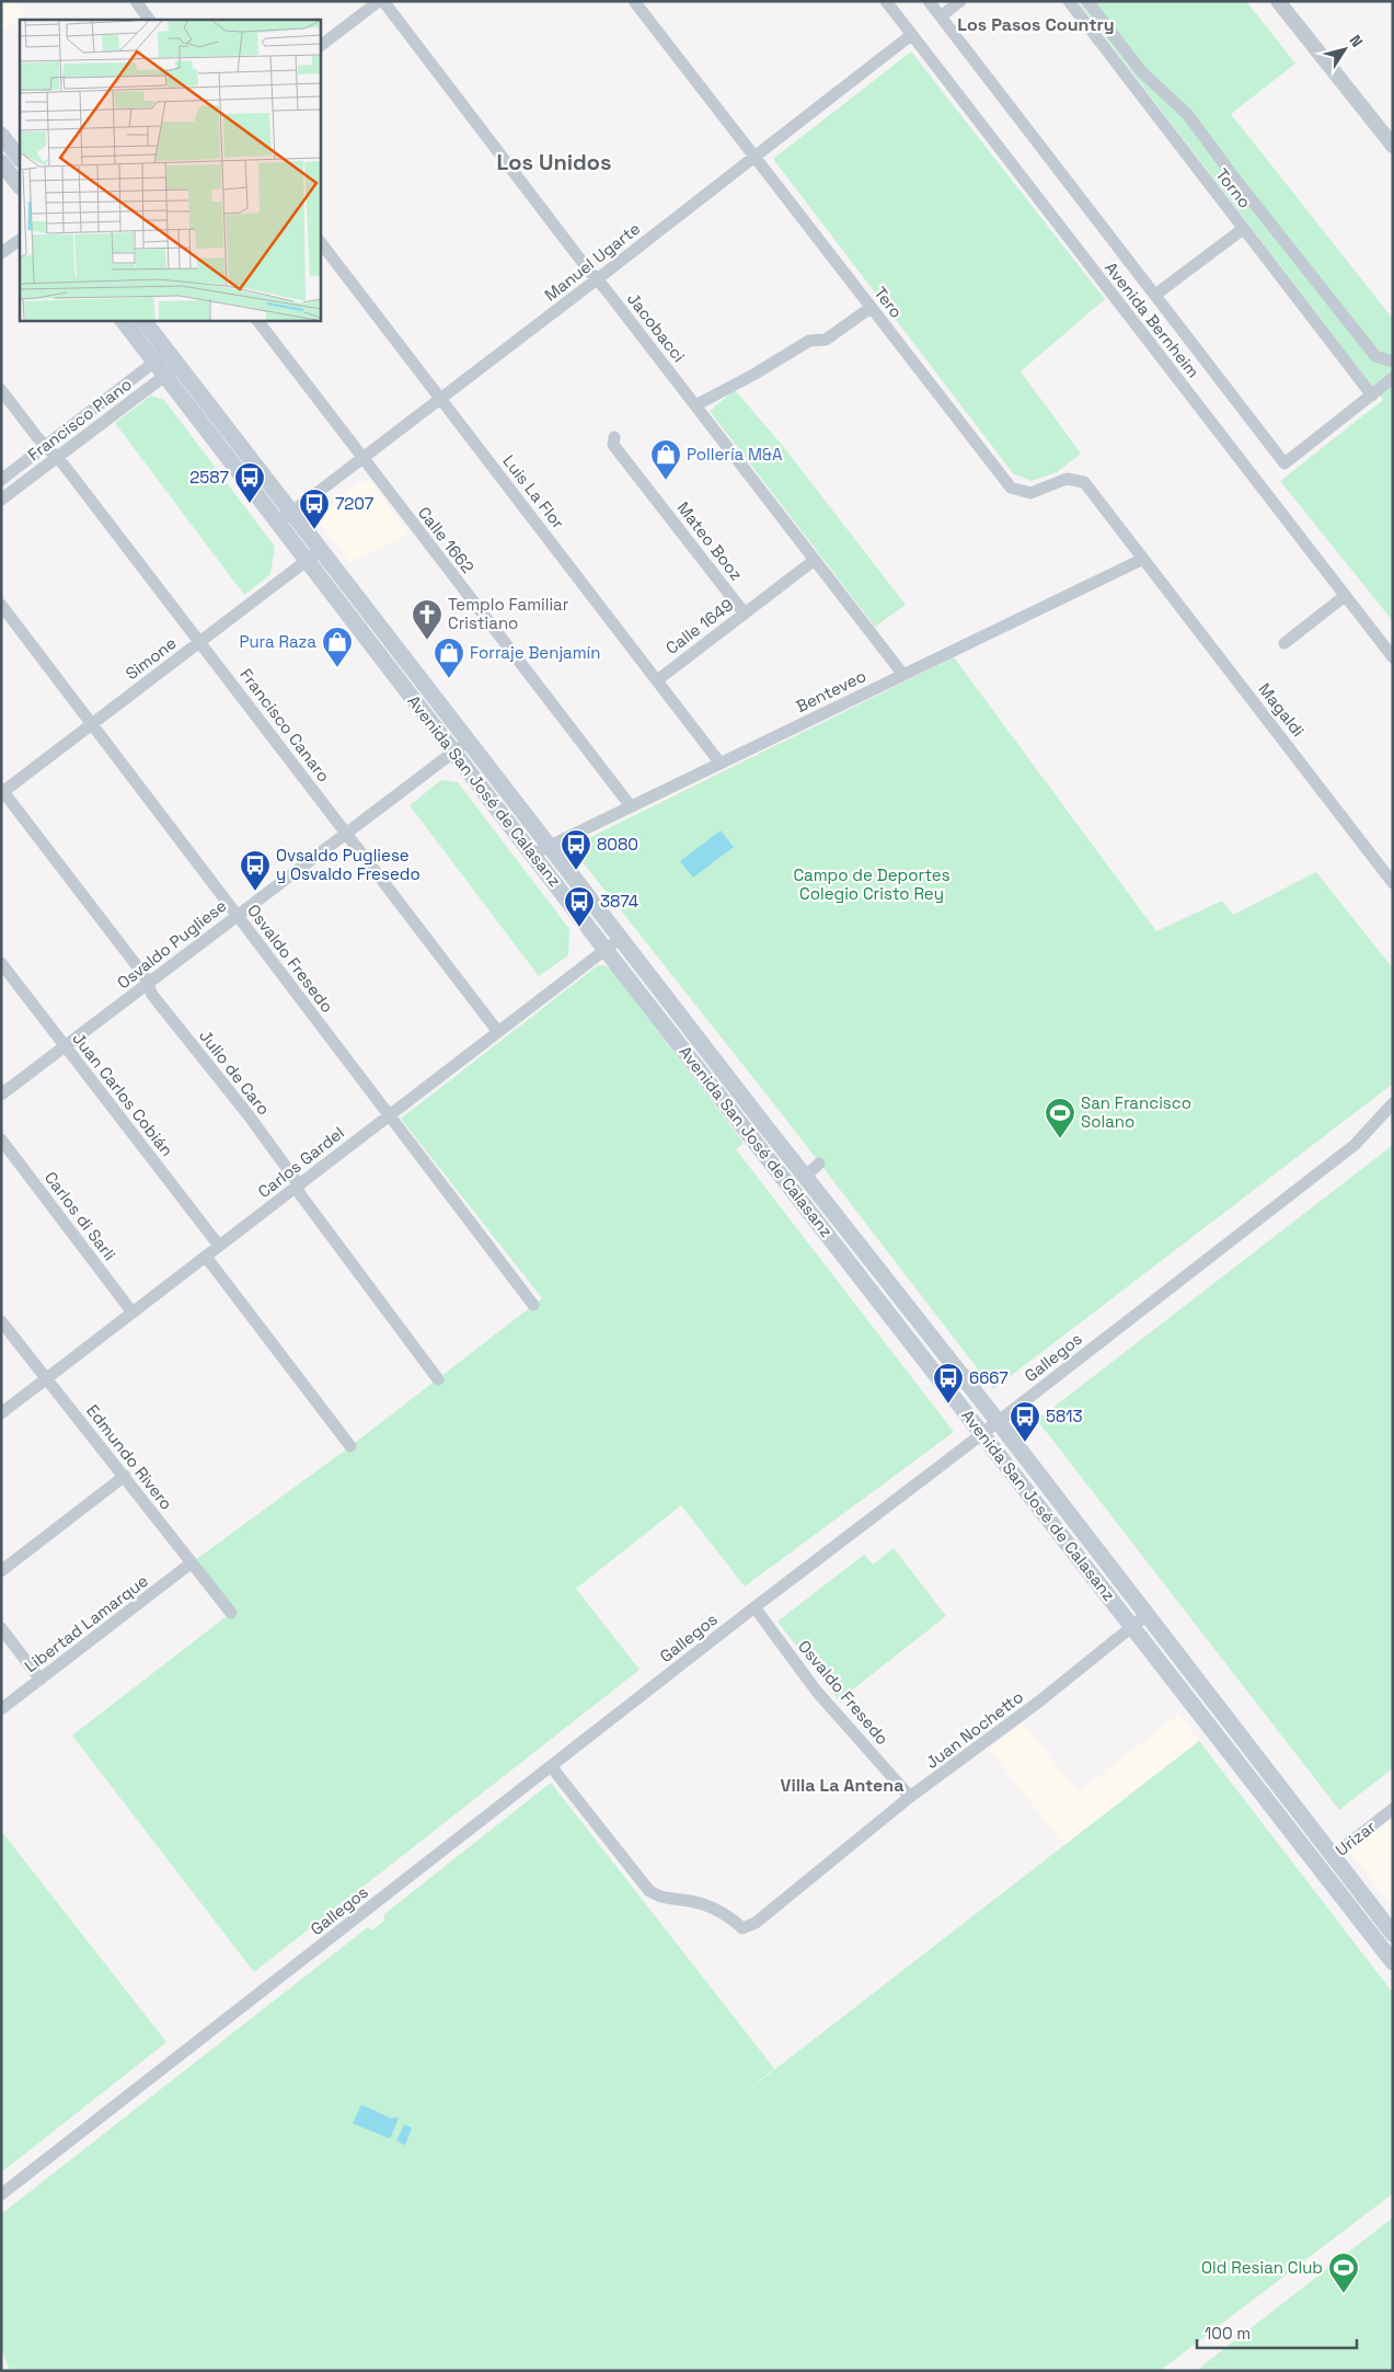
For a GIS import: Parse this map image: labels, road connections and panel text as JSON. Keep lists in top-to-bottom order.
{
  "streets": {
    "main road": ["Avenida San José de Calasanz", "Urizar"],
    "street": [
      "Torno",
      "Manuel Ugarte",
      "Tero",
      "Avenida Bernheim",
      "Jacobacci",
      "Francisco Plano",
      "Luis La Flor",
      "Calle 1662",
      "Mateo Booz",
      "Calle 1649",
      "Simone",
      "Benteveo",
      "Magaldi",
      "Francisco Canaro",
      "Osvaldo Pugliese",
      "Osvaldo Fresedo",
      "Julio de Caro",
      "Juan Carlos Cobián",
      "Carlos Gardel",
      "Carlos di Sarli",
      "Gallegos",
      "Edmundo Rivero",
      "Libertad Lamarque",
      "Juan Nochetto"
    ]
  },
  "crossings": [
    ["Manuel Ugarte", "Tero"],
    ["Manuel Ugarte", "Avenida Bernheim"],
    ["Manuel Ugarte", "Jacobacci"],
    ["Manuel Ugarte", "Luis La Flor"],
    ["Manuel Ugarte", "Calle 1662"],
    ["Manuel Ugarte", "Avenida San José de Calasanz"],
    ["Tero", "Benteveo"],
    ["Tero", "Magaldi"],
    ["Jacobacci", "Calle 1649"],
    ["Jacobacci", "Benteveo"],
    ["Francisco Plano", "Francisco Canaro"],
    ["Francisco Plano", "Avenida San José de Calasanz"],
    ["Luis La Flor", "Calle 1649"],
    ["Luis La Flor", "Benteveo"],
    ["Calle 1662", "Benteveo"],
    ["Mateo Booz", "Calle 1649"],
    ["Simone", "Francisco Canaro"],
    ["Simone", "Avenida San José de Calasanz"],
    ["Simone", "Osvaldo Fresedo"],
    ["Simone", "Julio de Caro"],
    ["Benteveo", "Magaldi"],
    ["Benteveo", "Avenida San José de Calasanz"],
    ["Francisco Canaro", "Osvaldo Pugliese"],
    ["Francisco Canaro", "Carlos Gardel"],
    ["Avenida San José de Calasanz", "Osvaldo Pugliese"],
    ["Avenida San José de Calasanz", "Carlos Gardel"],
    ["Avenida San José de Calasanz", "Gallegos"],
    ["Avenida San José de Calasanz", "Juan Nochetto"],
    ["Avenida San José de Calasanz", "Urizar"],
    ["Osvaldo Pugliese", "Osvaldo Fresedo"],
    ["Osvaldo Pugliese", "Julio de Caro"],
    ["Osvaldo Pugliese", "Juan Carlos Cobián"],
    ["Osvaldo Fresedo", "Carlos Gardel"],
    ["Osvaldo Fresedo", "Gallegos"],
    ["Osvaldo Fresedo", "Juan Nochetto"],
    ["Julio de Caro", "Carlos Gardel"],
    ["Juan Carlos Cobián", "Carlos Gardel"],
    ["Carlos Gardel", "Carlos di Sarli"],
    ["Carlos Gardel", "Edmundo Rivero"],
    ["Gallegos", "Juan Nochetto"],
    ["Edmundo Rivero", "Libertad Lamarque"]
  ],
  "districts": ["Los Pasos Country", "Los Unidos", "Villa La Antena"],
  "parks": ["Campo de Deportes Colegio Cristo Rey"],
  "places": {
    "shop": ["Pollería M&A", "Pura Raza", "Forraje Benjamín"],
    "bus stop": [
      "2587",
      "7207",
      "8080",
      "Ovsaldo Pugliese y Osvaldo Fresedo",
      "3874",
      "6667",
      "5813"
    ],
    "church": ["Templo Familiar Cristiano"],
    "sports": ["San Francisco Solano", "Old Resian Club"]
  },
  "scale_bar": "100 m",
  "north": "top right"
}
